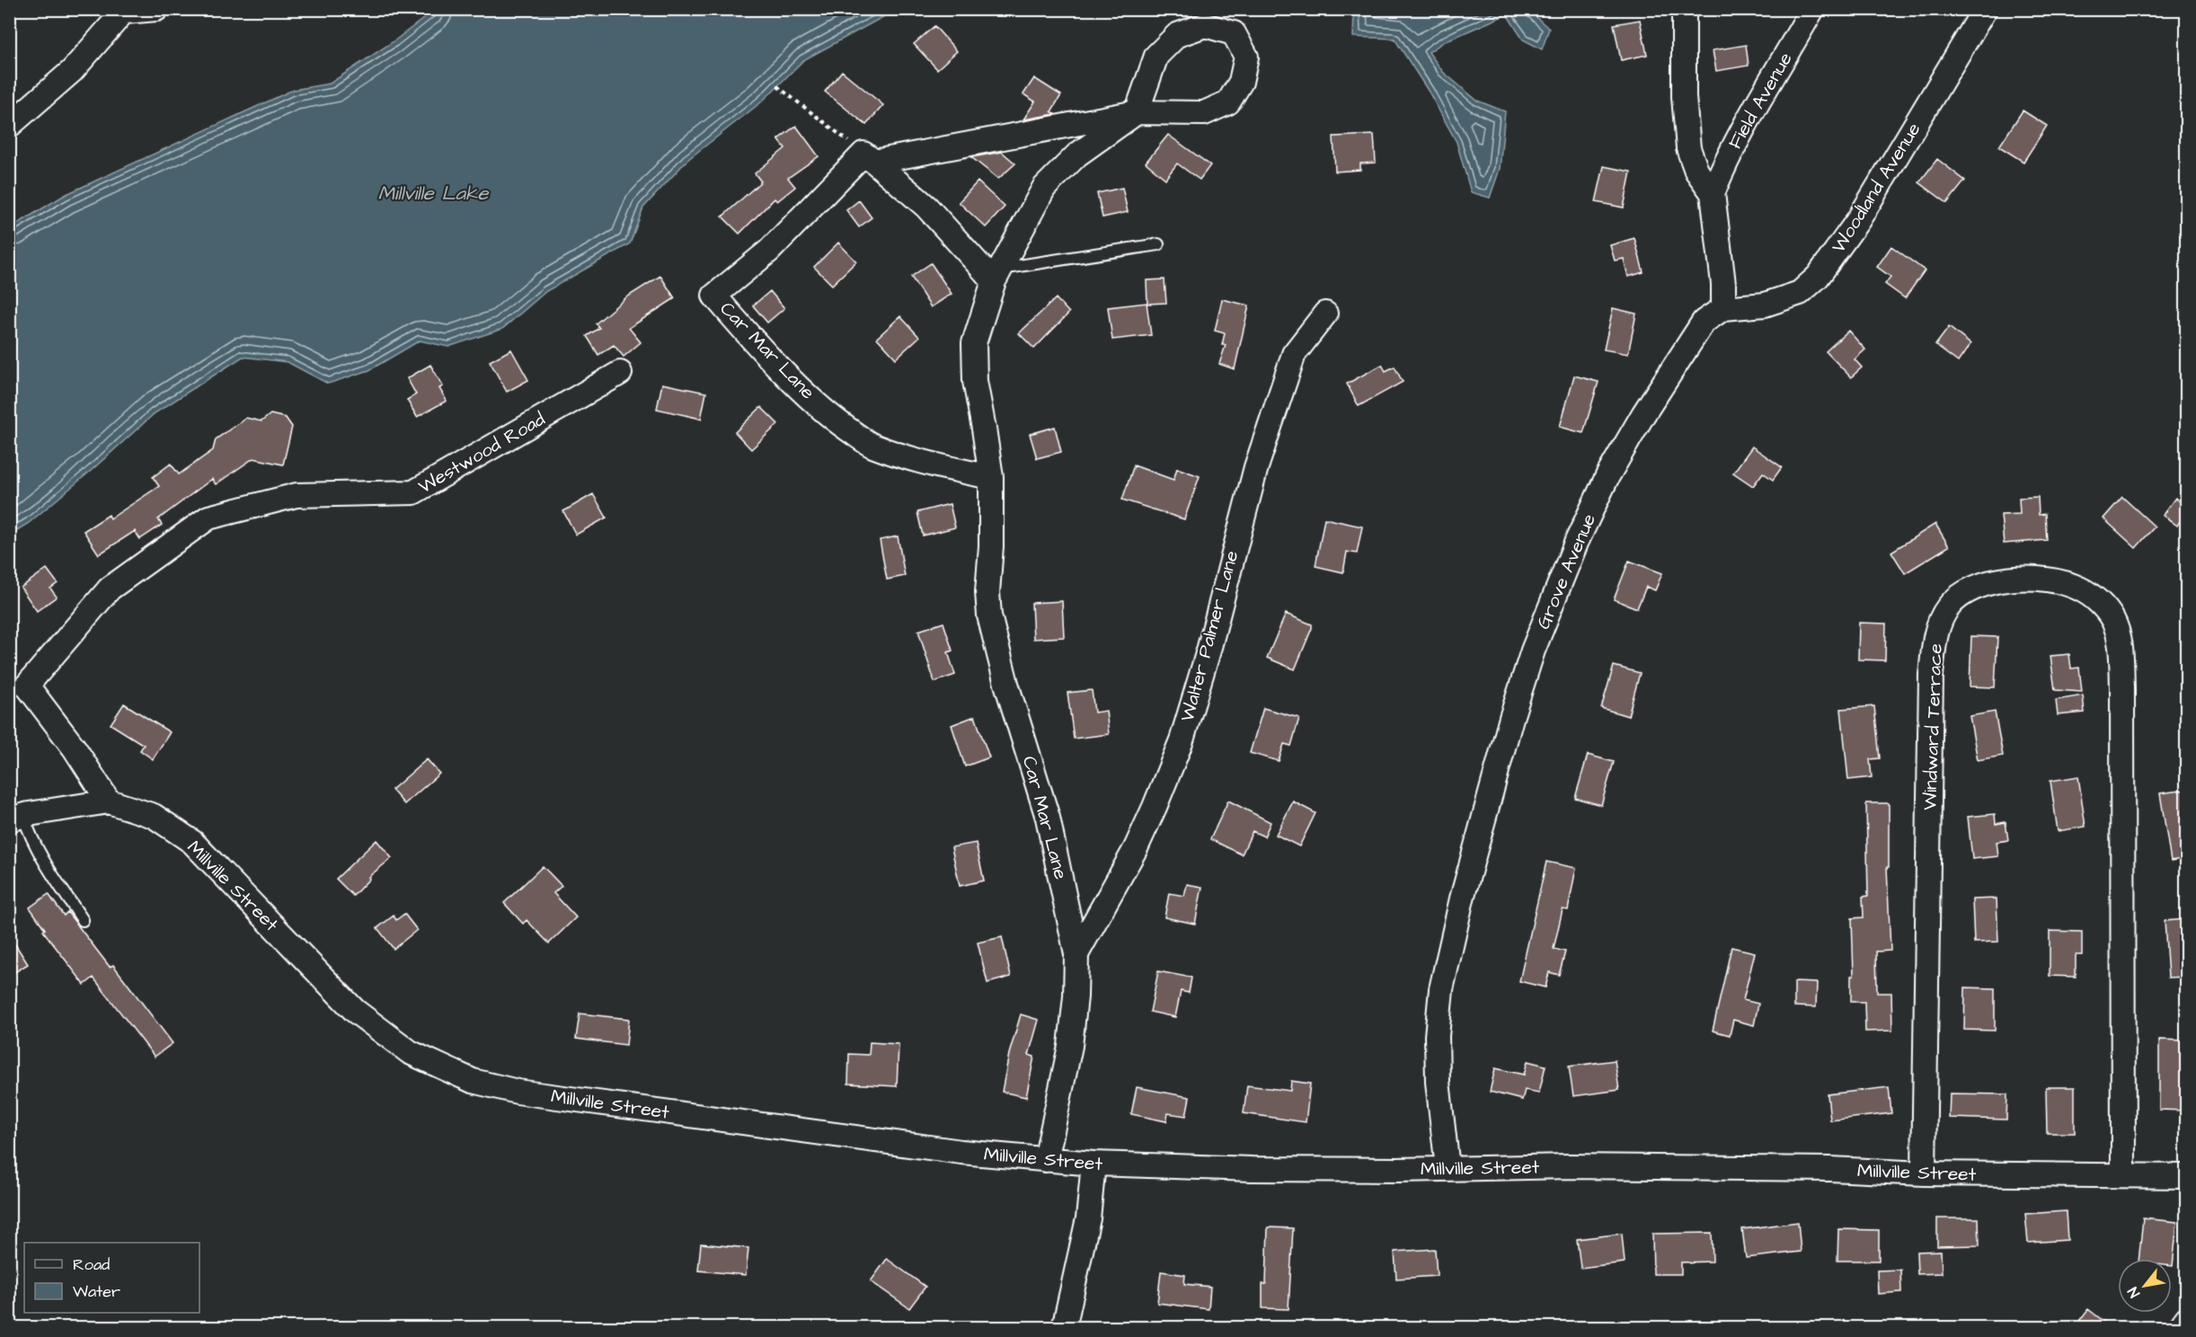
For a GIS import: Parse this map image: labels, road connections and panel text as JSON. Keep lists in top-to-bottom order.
{
  "streets": {
    "street": [
      "Field Avenue",
      "Woodland Avenue",
      "Car Mar Lane",
      "Westwood Road",
      "Grove Avenue",
      "Walter Palmer Lane",
      "Windward Terrace",
      "Millville Street"
    ]
  },
  "crossings": [
    ["Woodland Avenue", "Grove Avenue"],
    ["Car Mar Lane", "Walter Palmer Lane"],
    ["Car Mar Lane", "Millville Street"],
    ["Westwood Road", "Millville Street"],
    ["Grove Avenue", "Millville Street"],
    ["Windward Terrace", "Millville Street"]
  ],
  "water": ["Millville Lake"],
  "legend": ["Road", "Water"],
  "north": "bottom left"
}
